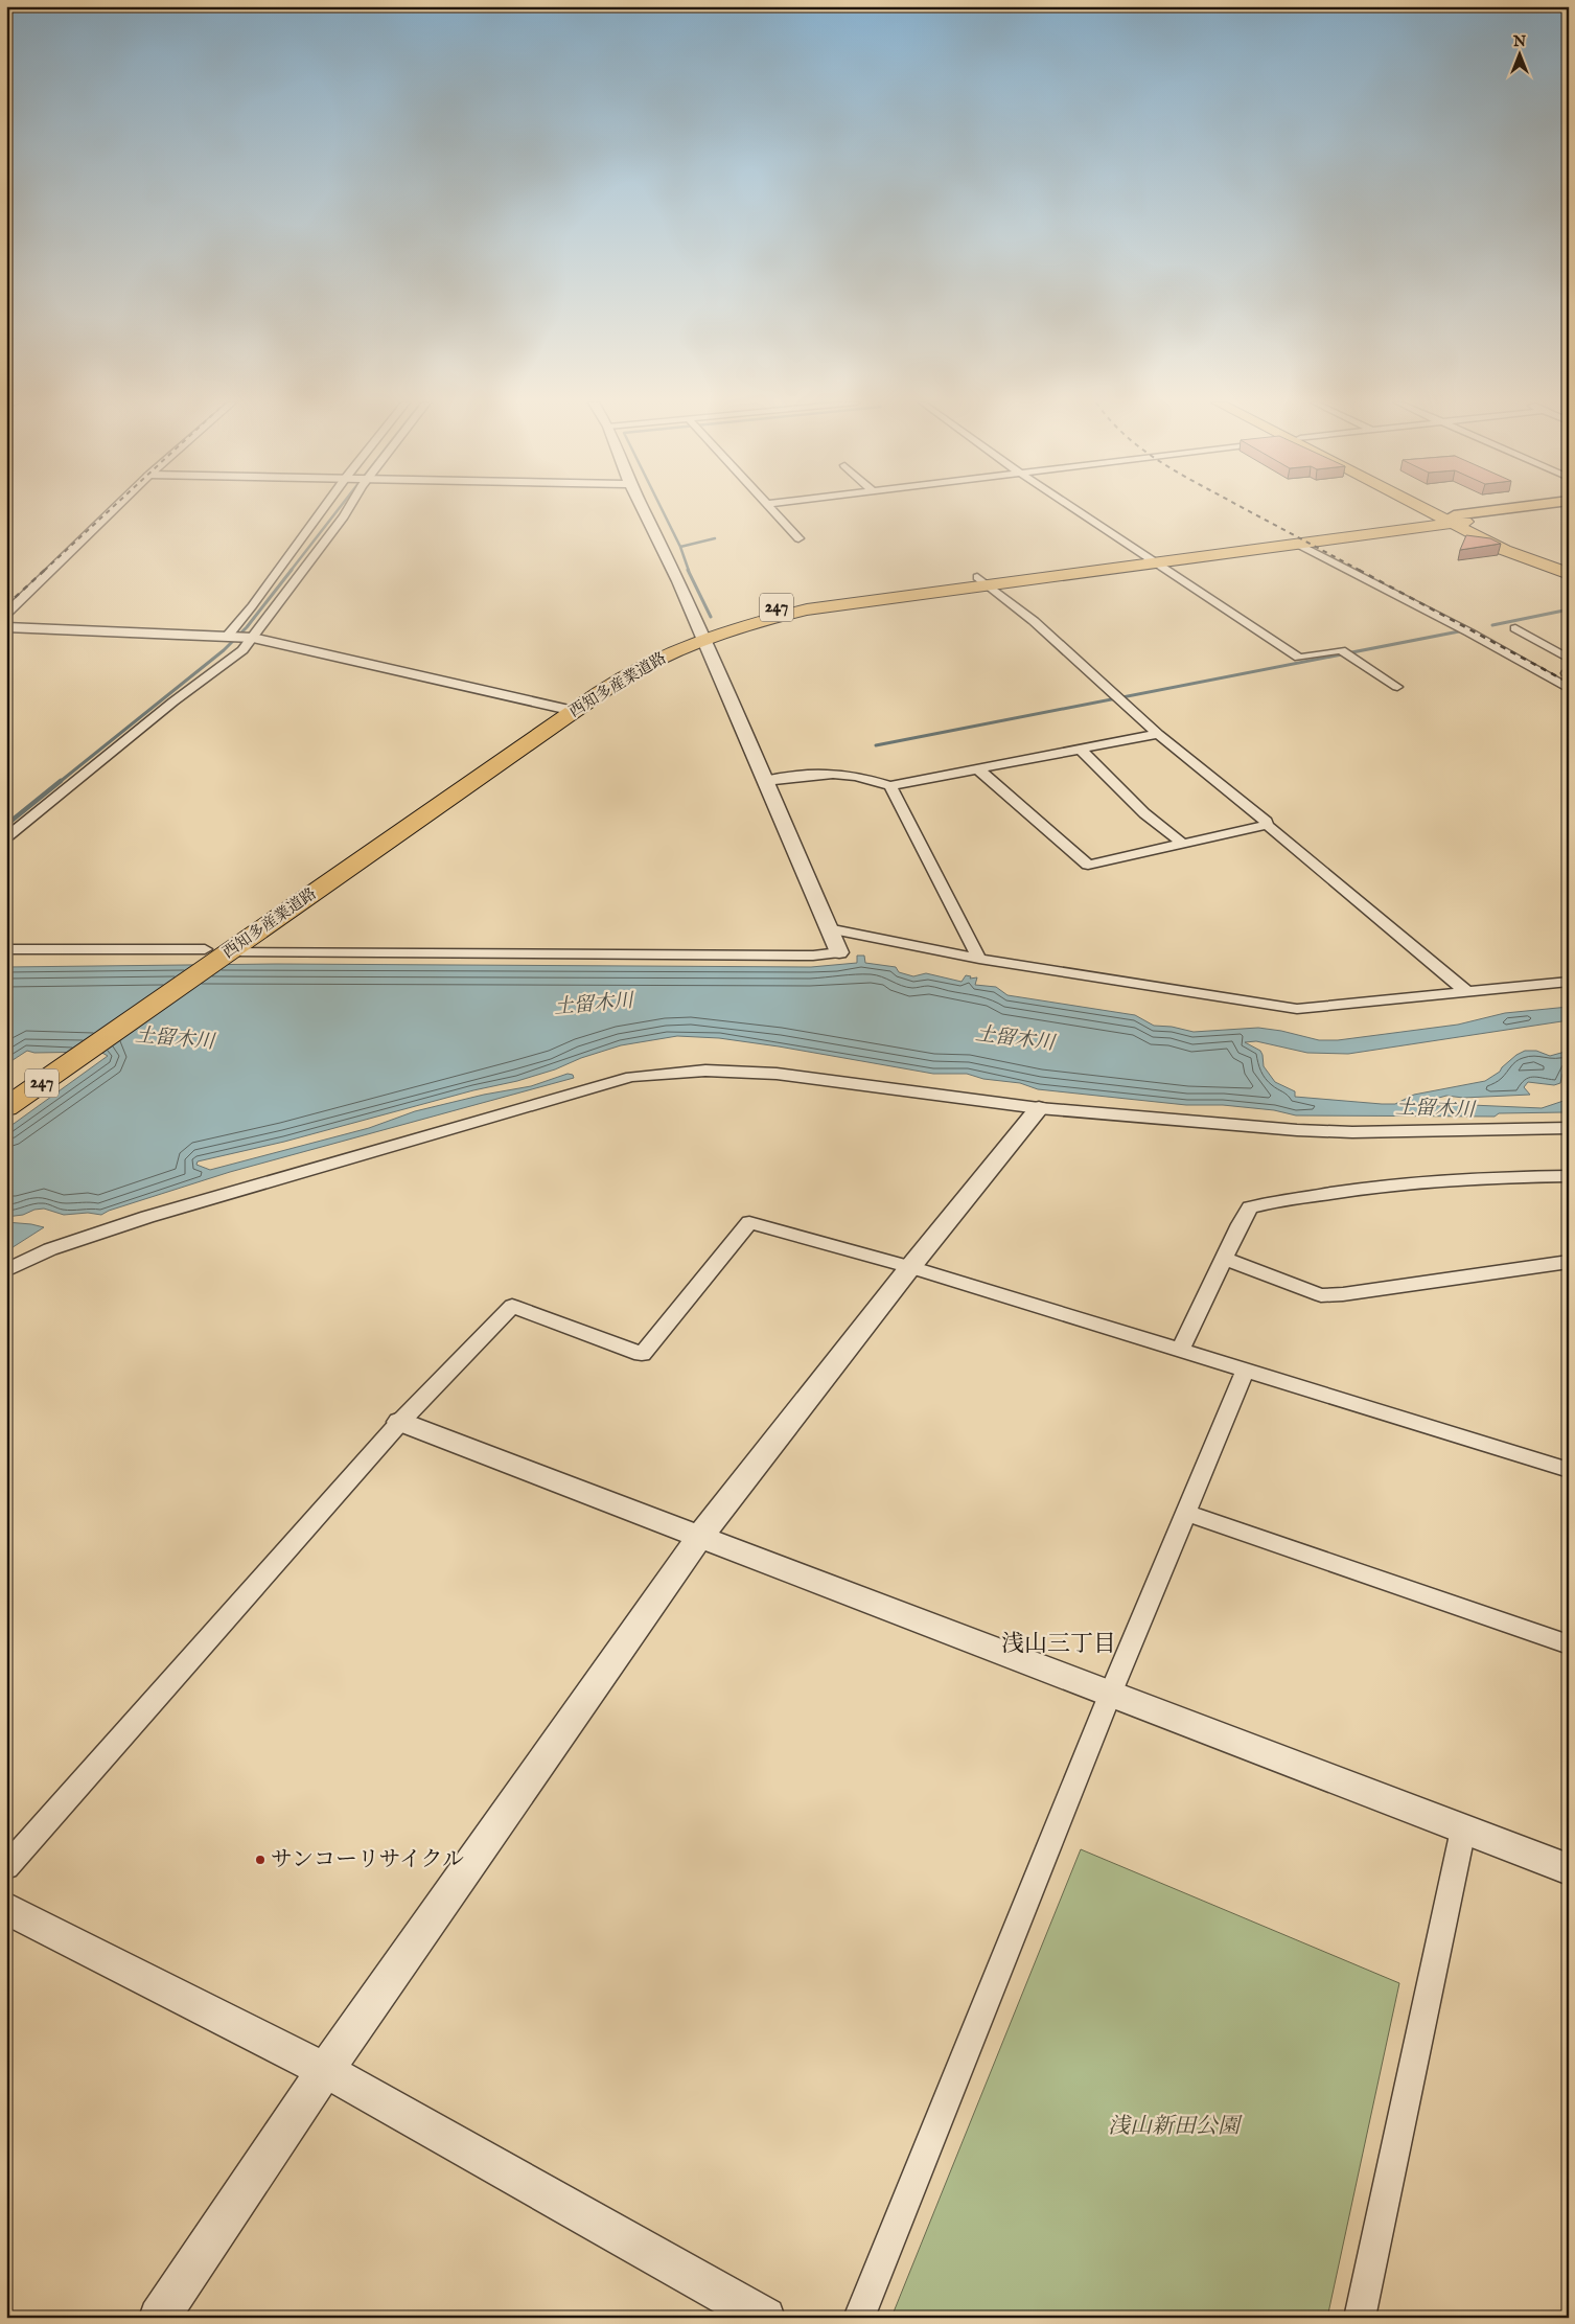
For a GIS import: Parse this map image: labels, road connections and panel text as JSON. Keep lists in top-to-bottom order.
{
  "streets": {
    "highway": ["247", "西知多産業道路"]
  },
  "districts": ["浅山三丁目"],
  "water": ["土留木川"],
  "parks": ["浅山新田公園"],
  "places": ["サンコーリサイクル"],
  "north": "top"
}
